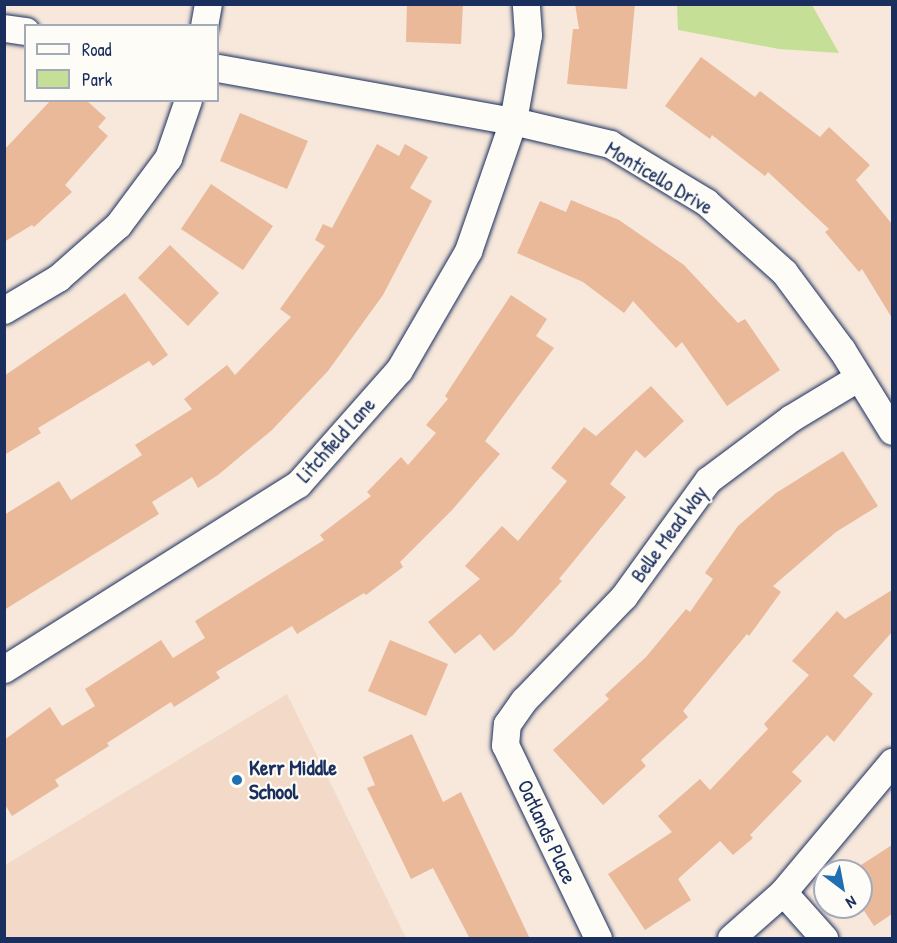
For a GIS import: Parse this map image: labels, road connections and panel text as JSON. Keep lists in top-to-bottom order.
{
  "streets": {
    "street": [
      "Monticello Drive",
      "Litchfield Lane",
      "Belle Mead Way",
      "Oatlands Place"
    ]
  },
  "crossings": [
    ["Monticello Drive", "Litchfield Lane"],
    ["Monticello Drive", "Belle Mead Way"],
    ["Belle Mead Way", "Oatlands Place"]
  ],
  "places": ["Kerr Middle School"],
  "legend": ["Road", "Park"],
  "north": "bottom right"
}
